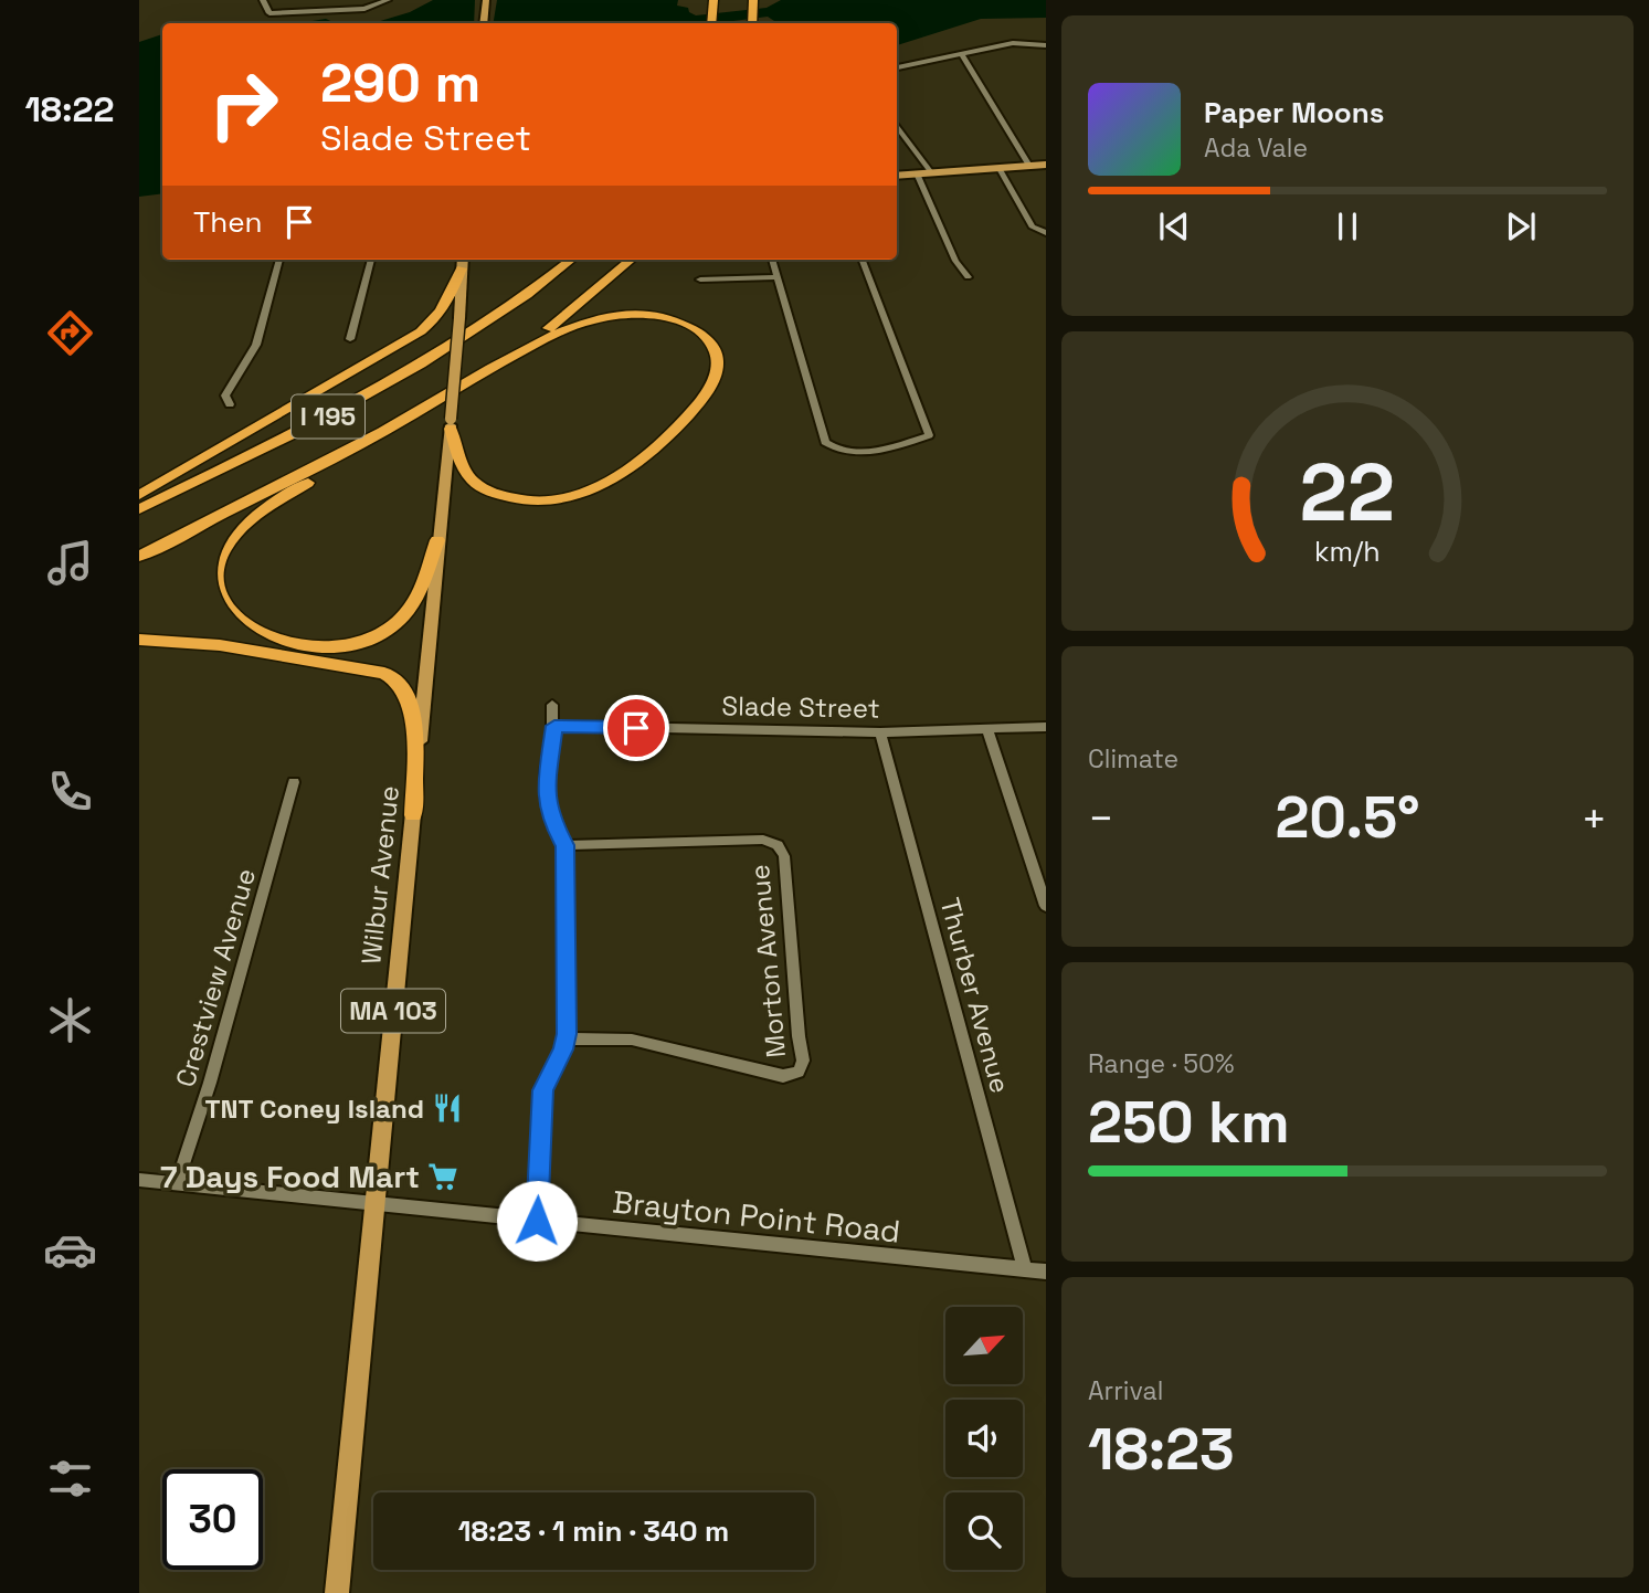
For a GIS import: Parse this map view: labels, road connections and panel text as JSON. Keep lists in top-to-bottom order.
{
  "streets": {
    "highway": ["I 195"],
    "main road": ["Wilbur Avenue", "MA 103"],
    "street": [
      "Slade Street",
      "Morton Avenue",
      "Crestview Avenue",
      "Thurber Avenue",
      "Brayton Point Road"
    ]
  },
  "crossings": [
    ["Slade Street", "Thurber Avenue"],
    ["Wilbur Avenue", "Brayton Point Road"],
    ["Crestview Avenue", "Brayton Point Road"],
    ["Thurber Avenue", "Brayton Point Road"]
  ],
  "places": {
    "restaurant": ["TNT Coney Island"],
    "supermarket": ["7 Days Food Mart"]
  },
  "north": "top right",
  "page": {
    "tabs": "18:22",
    "turn": ["290 m", "Slade Street"],
    "song": ["Paper Moons", "Ada Vale"],
    "then": "Then",
    "tile": [
      "Climate",
      ["Range · 50%", "250 km"],
      ["Arrival", "18:23"]
    ],
    "heat": ["−", "20.5°", "+"],
    "limit": "30",
    "trip": "18:23 · 1 min · 340 m",
    "gauge": ["22", "km/h"]
  }
}
